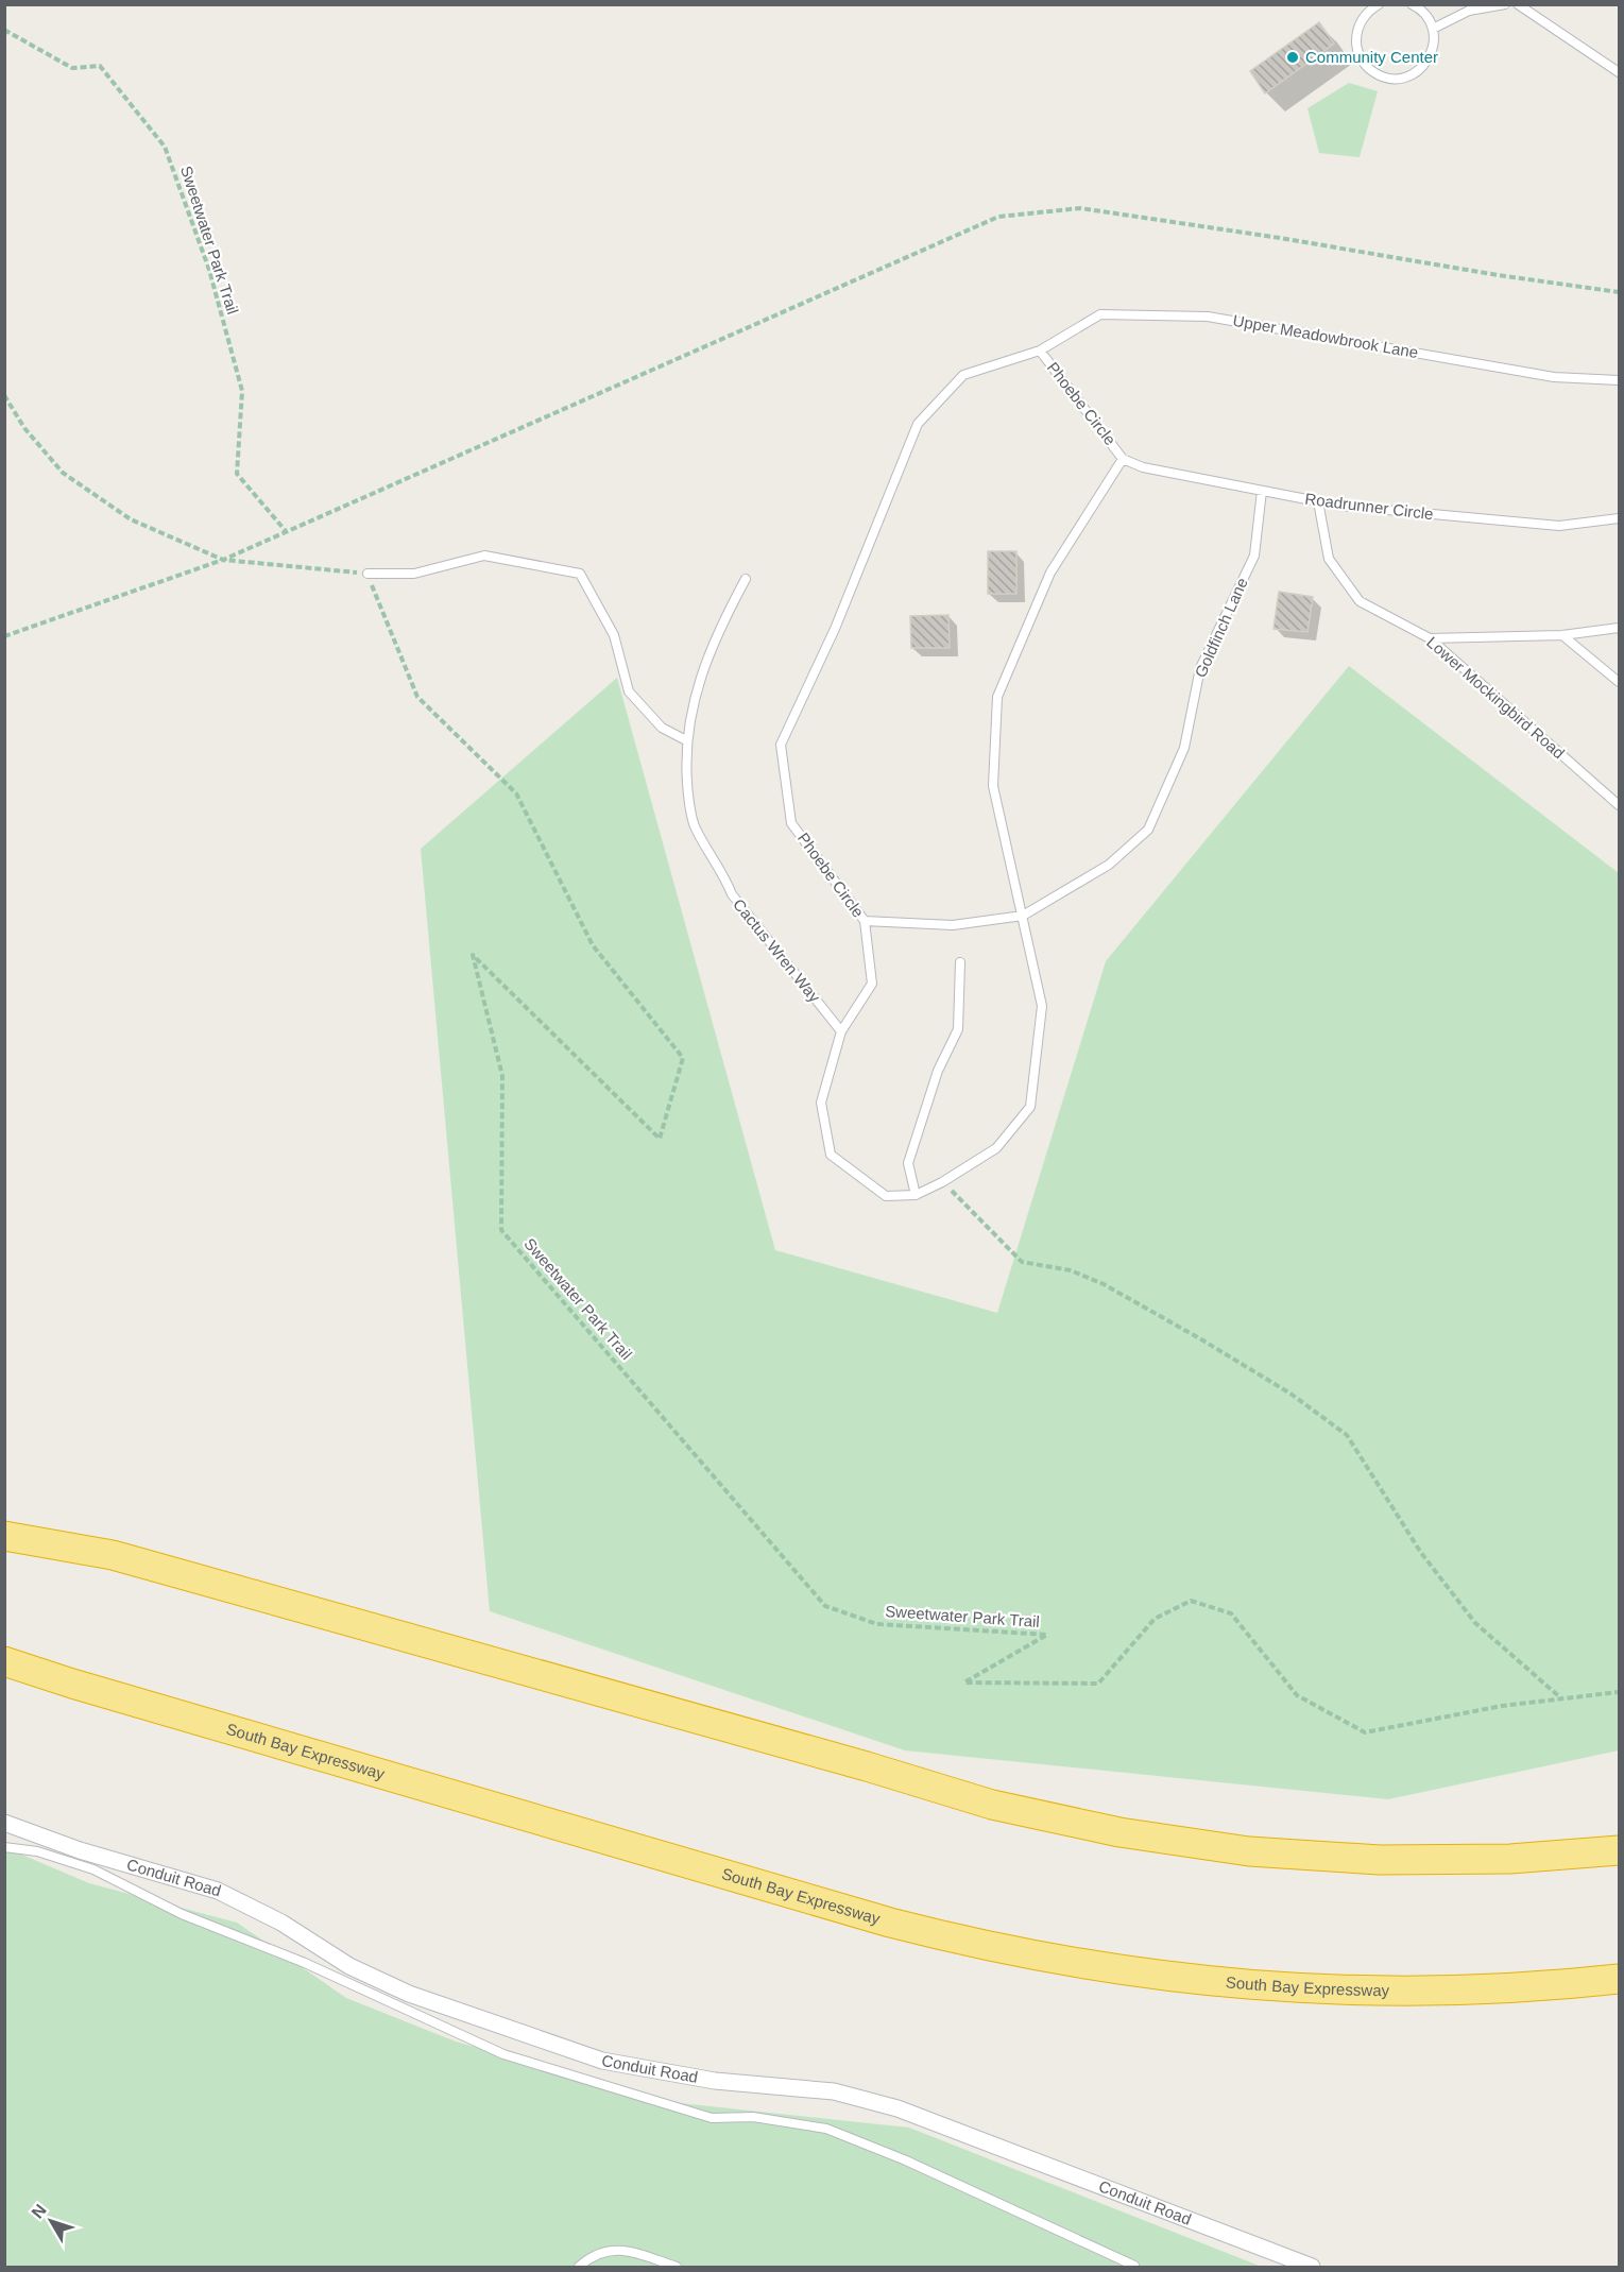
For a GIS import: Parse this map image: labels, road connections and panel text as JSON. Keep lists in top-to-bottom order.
{
  "streets": {
    "highway": ["South Bay Expressway"],
    "street": ["Conduit Road"],
    "lane": [
      "Upper Meadowbrook Lane",
      "Phoebe Circle",
      "Roadrunner Circle",
      "Goldfinch Lane",
      "Lower Mockingbird Road",
      "Cactus Wren Way"
    ],
    "path": ["Sweetwater Park Trail"]
  },
  "crossings": [
    ["Upper Meadowbrook Lane", "Phoebe Circle"],
    ["Phoebe Circle", "Roadrunner Circle"],
    ["Phoebe Circle", "Goldfinch Lane"],
    ["Phoebe Circle", "Cactus Wren Way"],
    ["Roadrunner Circle", "Goldfinch Lane"],
    ["Roadrunner Circle", "Lower Mockingbird Road"]
  ],
  "places": ["Community Center"],
  "north": "top left"
}
